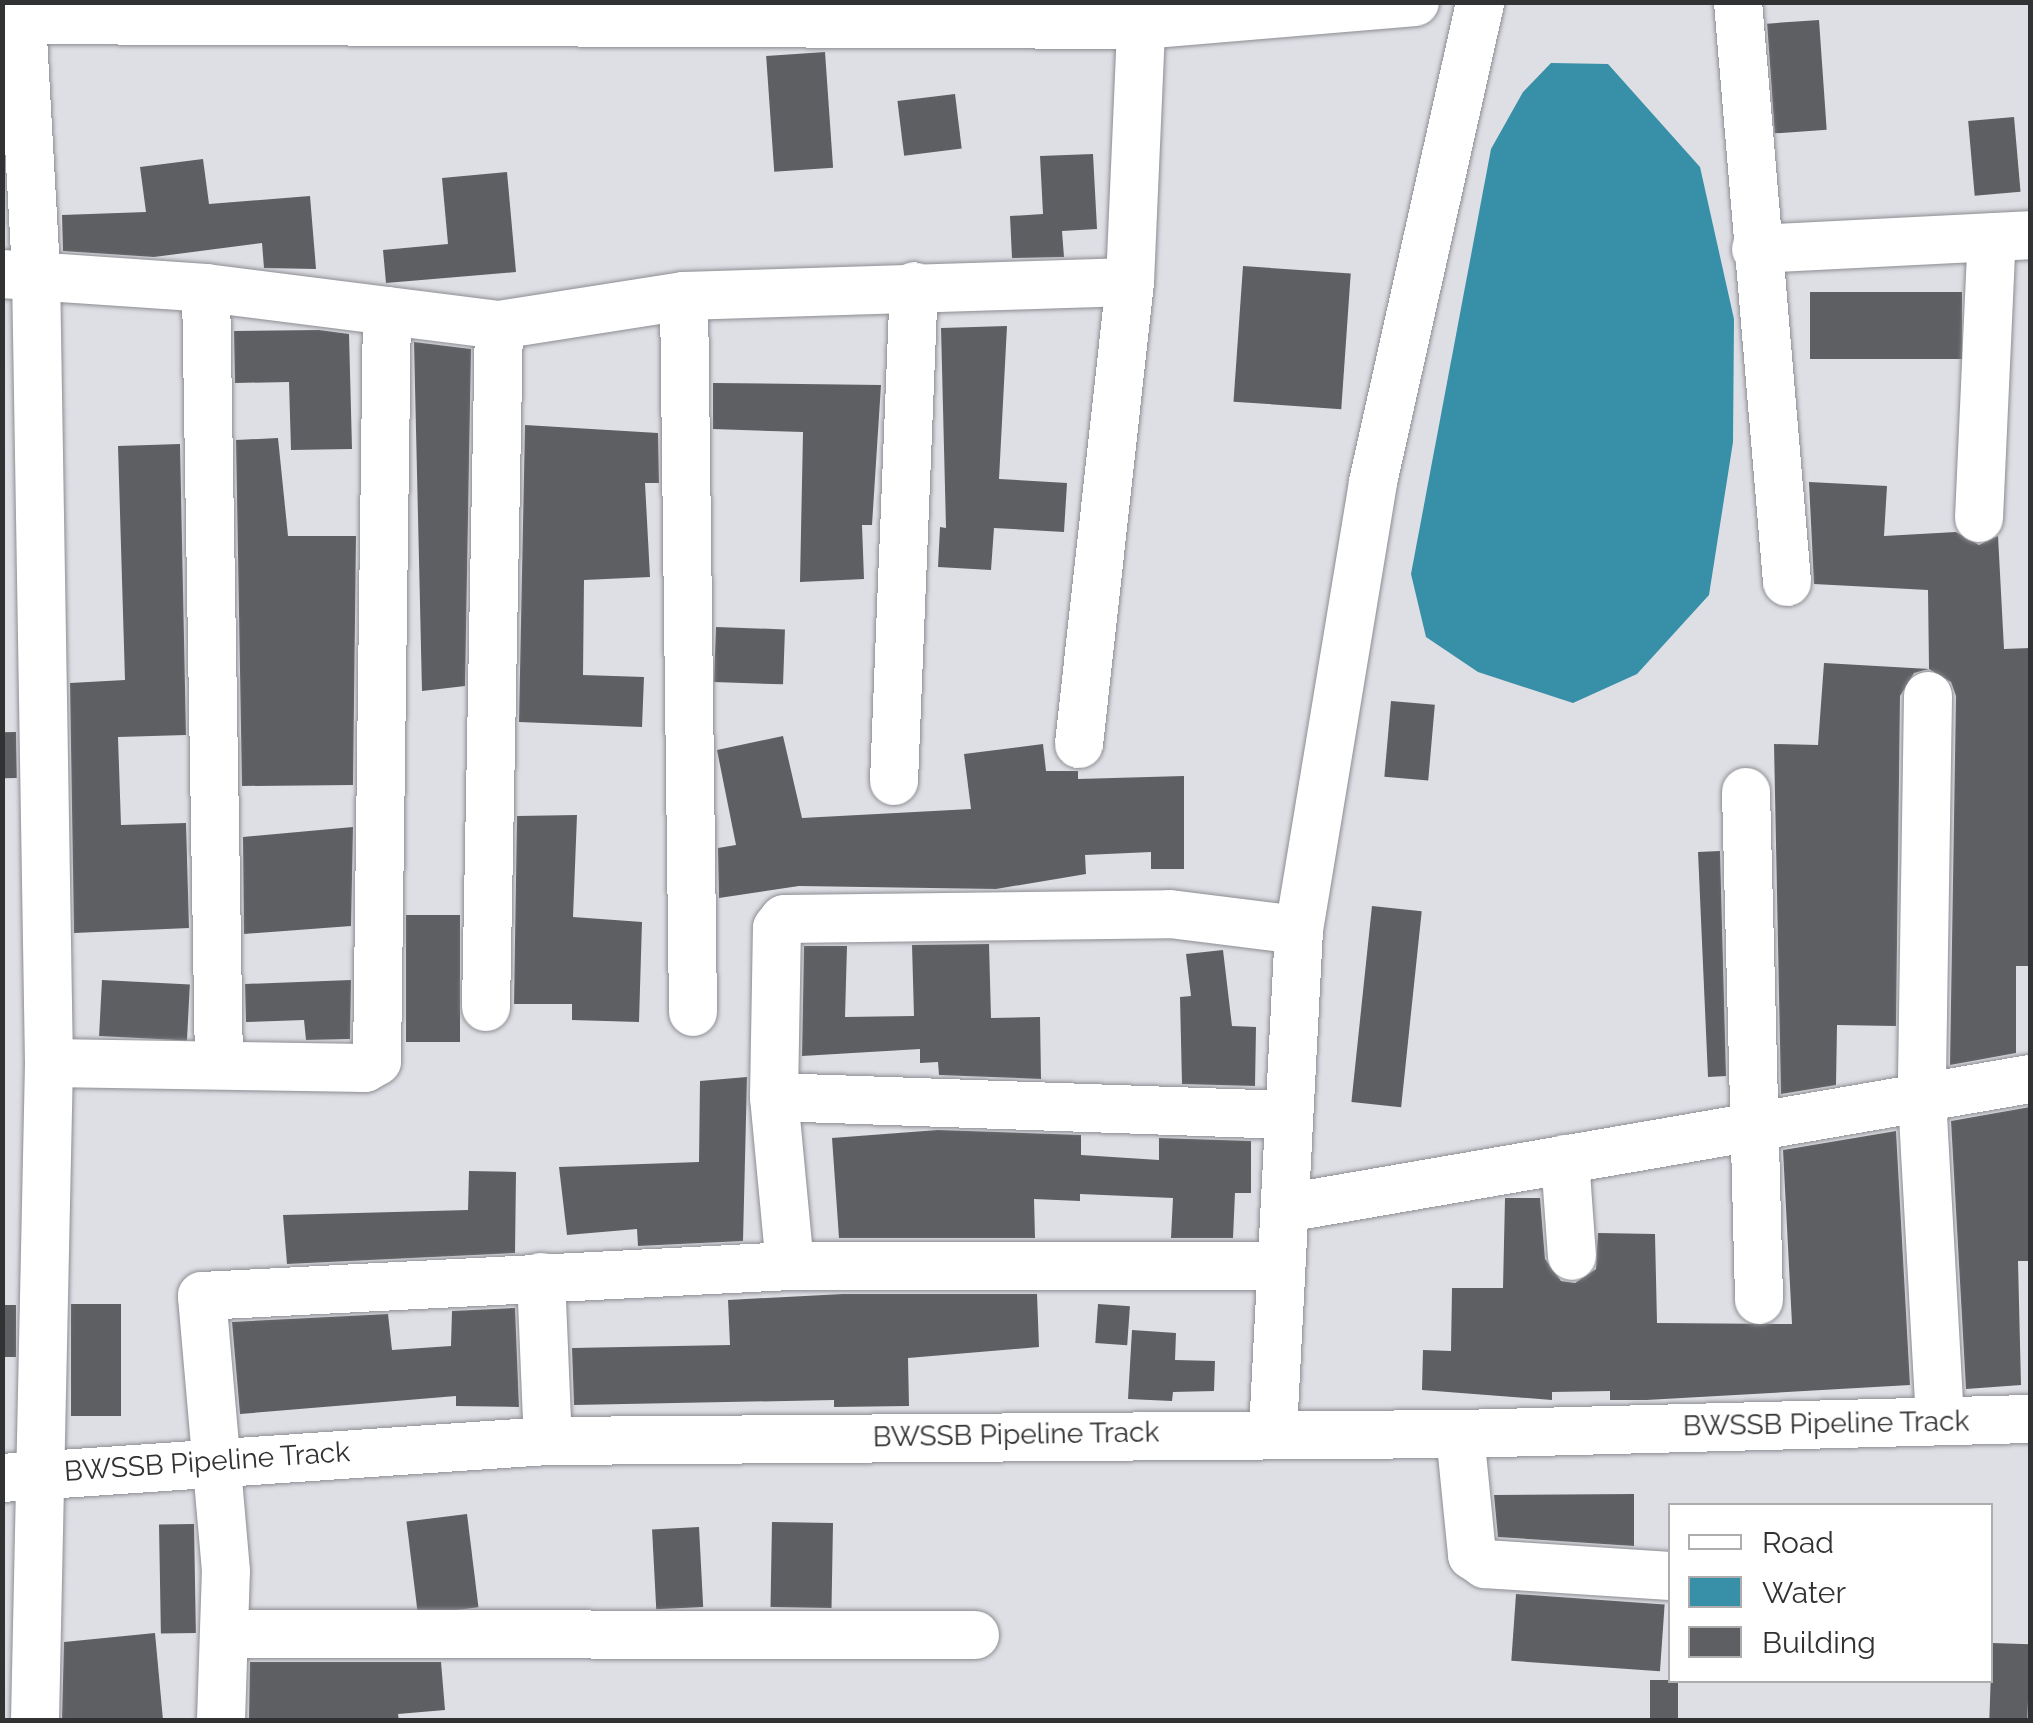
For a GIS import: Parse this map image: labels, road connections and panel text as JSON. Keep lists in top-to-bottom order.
{
  "streets": {
    "street": ["BWSSB Pipeline Track"]
  },
  "legend": ["Road", "Water", "Building"]
}
